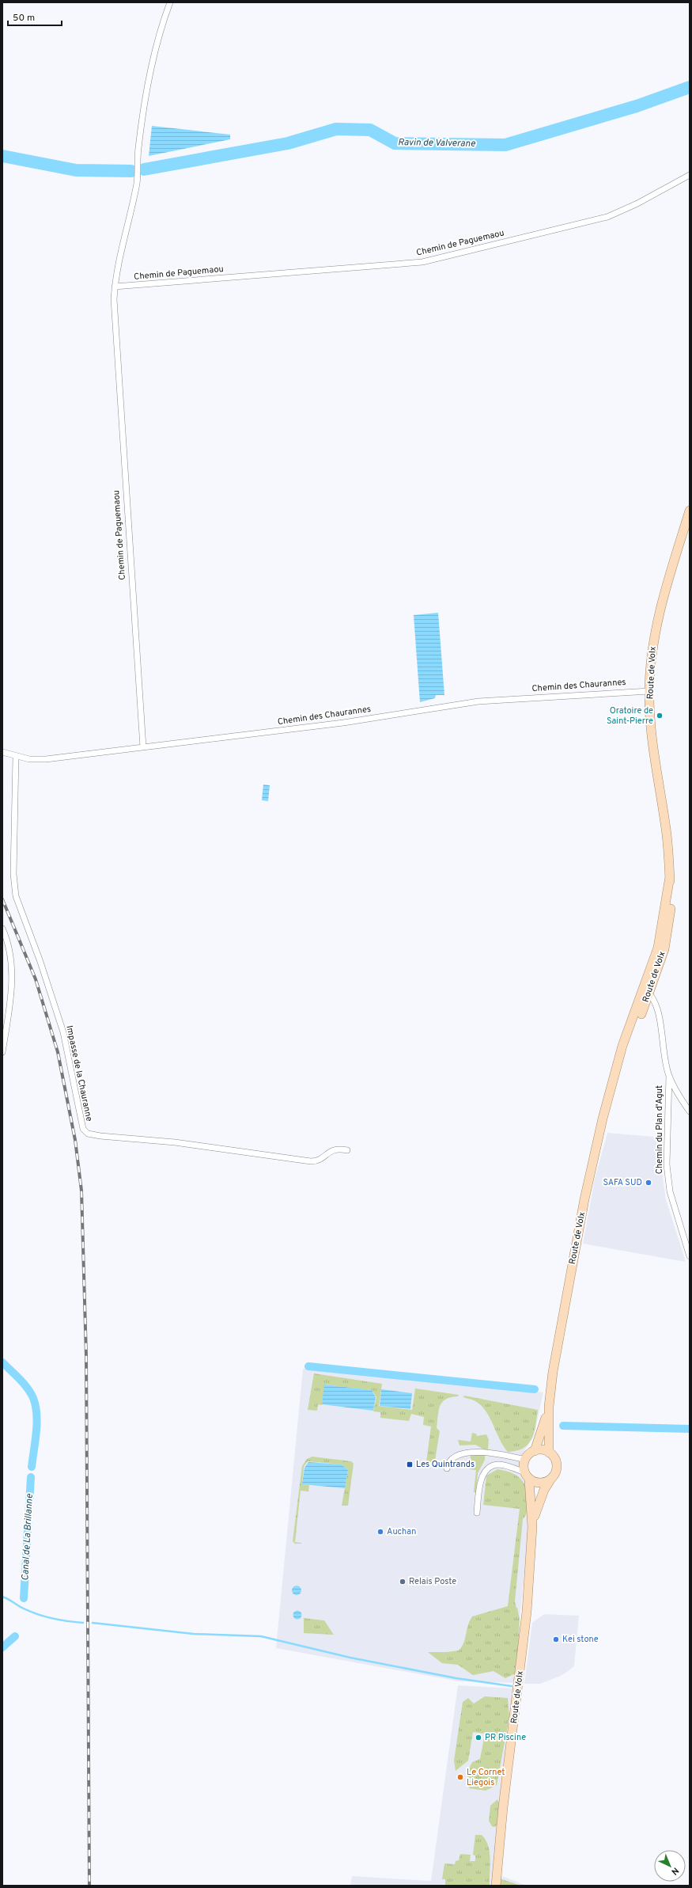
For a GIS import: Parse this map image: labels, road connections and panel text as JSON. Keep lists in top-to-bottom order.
{
  "streets": {
    "main road": ["Route de Volx"],
    "street": [
      "Chemin de Paguemaou",
      "Chemin des Chaurannes",
      "Impasse de la Chauranne",
      "Chemin du Plan d'Agut"
    ]
  },
  "crossings": [
    ["Chemin de Paguemaou", "Chemin des Chaurannes"],
    ["Route de Volx", "Chemin des Chaurannes"],
    ["Chemin des Chaurannes", "Impasse de la Chauranne"]
  ],
  "water": ["Ravin de Valverane", "Canal de La Brillanne"],
  "places": {
    "other": [
      "Oratoire de Saint-Pierre",
      "SAFA SUD",
      "Auchan",
      "Relais Poste",
      "Kei stone",
      "PR Piscine",
      "Le Cornet Liegois"
    ],
    "transit": ["Les Quintrands"]
  },
  "scale_bar": "50 m",
  "north": "bottom right"
}
